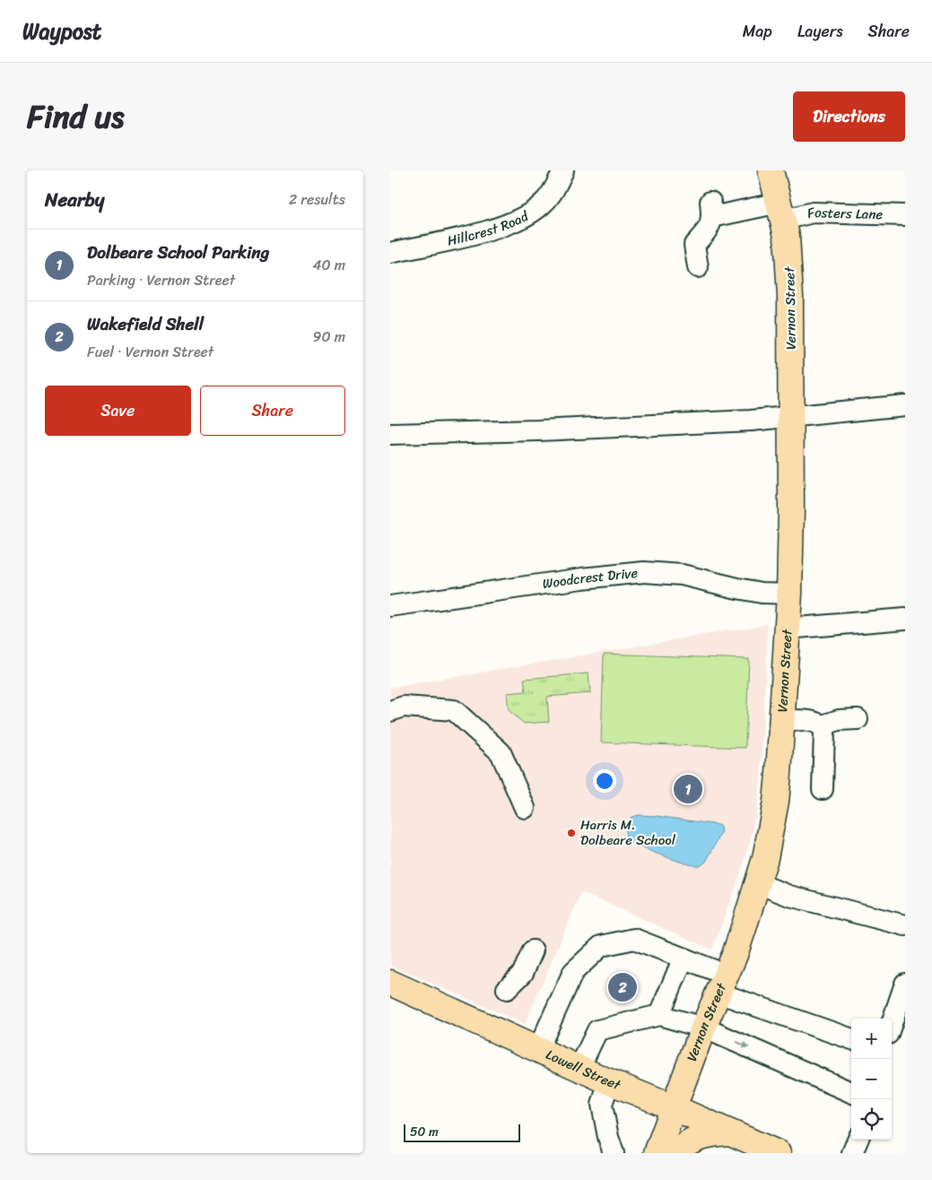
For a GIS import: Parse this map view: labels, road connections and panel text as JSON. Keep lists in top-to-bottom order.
{
  "streets": {
    "main road": ["Vernon Street", "Lowell Street"],
    "street": ["Fosters Lane", "Hillcrest Road", "Woodcrest Drive"]
  },
  "crossings": [
    ["Fosters Lane", "Vernon Street"],
    ["Vernon Street", "Woodcrest Drive"],
    ["Vernon Street", "Lowell Street"]
  ],
  "places": ["Harris M. Dolbeare School"],
  "scale_bar": "50 m",
  "page": {
    "header": "Waypost",
    "nav": ["Map", "Layers", "Share"],
    "title": "Find us",
    "buttons": [
      "Directions",
      ["Save", "Share"]
    ],
    "heading": ["Nearby", "2 results"],
    "list": [
      {
        "mark": "1",
        "name": "Dolbeare School Parking",
        "note": "Parking · Vernon Street",
        "value": "40 m"
      },
      {
        "mark": "2",
        "name": "Wakefield Shell",
        "note": "Fuel · Vernon Street",
        "value": "90 m"
      }
    ],
    "pins": ["1", "2"],
    "map_buttons": ["+", "−"],
    "scale": "50 m"
  }
}
